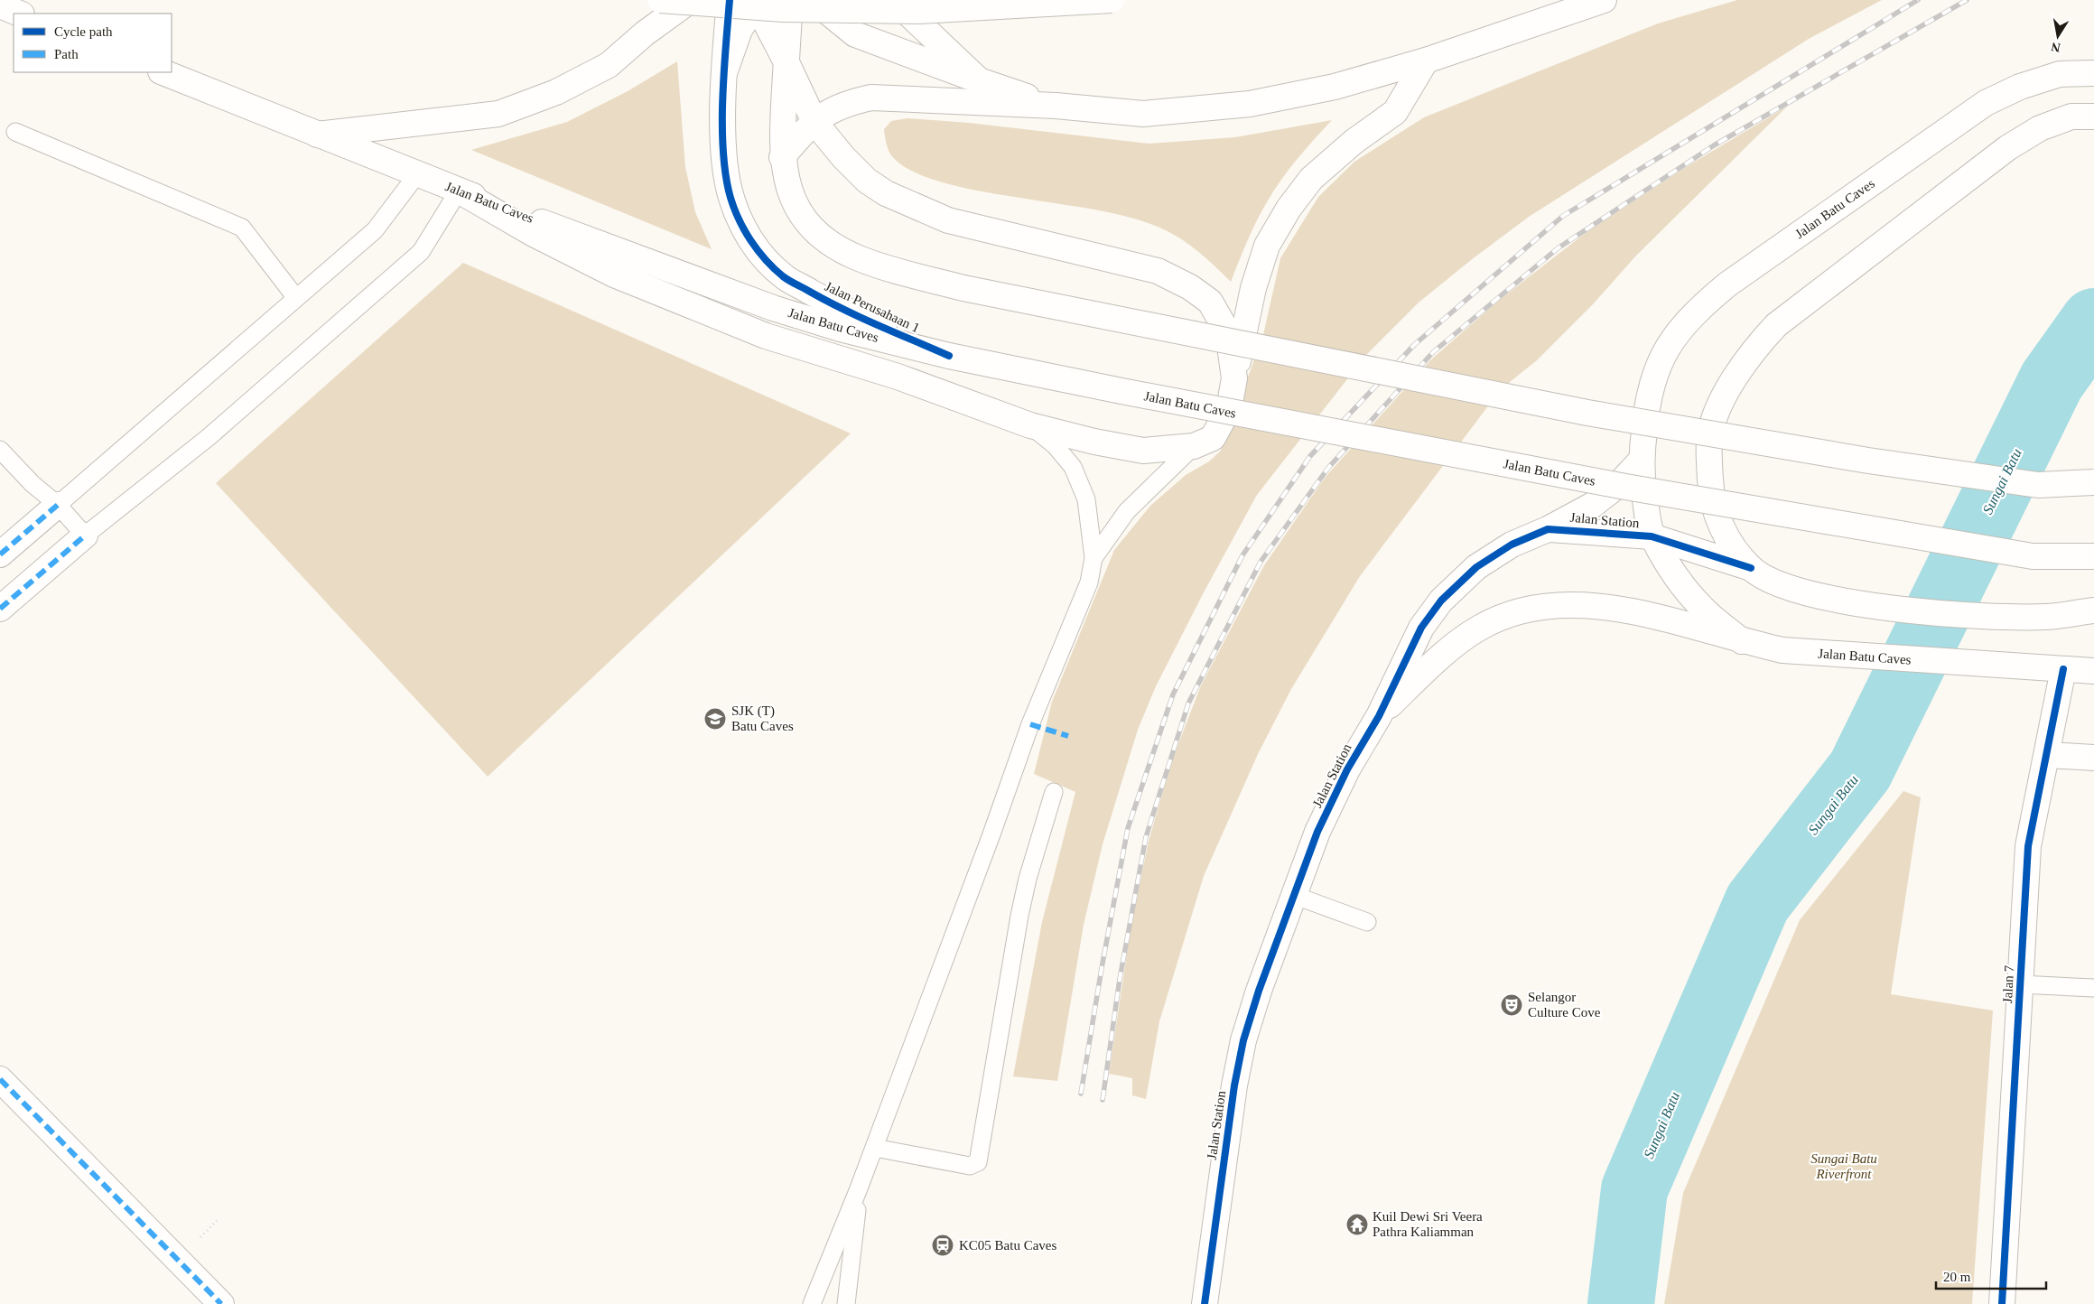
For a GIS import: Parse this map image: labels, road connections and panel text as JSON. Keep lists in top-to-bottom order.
{
  "streets": {
    "main road": [
      "Jalan Batu Caves",
      "Jalan Perusahaan 1",
      "Jalan Station",
      "Jalan 7"
    ]
  },
  "crossings": [
    ["Jalan Batu Caves", "Jalan Perusahaan 1"],
    ["Jalan Batu Caves", "Jalan Station"],
    ["Jalan Batu Caves", "Jalan 7"]
  ],
  "water": ["Sungai Batu"],
  "parks": ["Sungai Batu Riverfront"],
  "places": {
    "school or university": ["SJK (T) Batu Caves"],
    "theatre": ["Selangor Culture Cove"],
    "temple": ["Kuil Dewi Sri Veera Pathra Kaliamman"],
    "station": ["KC05 Batu Caves"]
  },
  "legend": ["Cycle path", "Path"],
  "scale_bar": "20 m",
  "north": "bottom"
}
